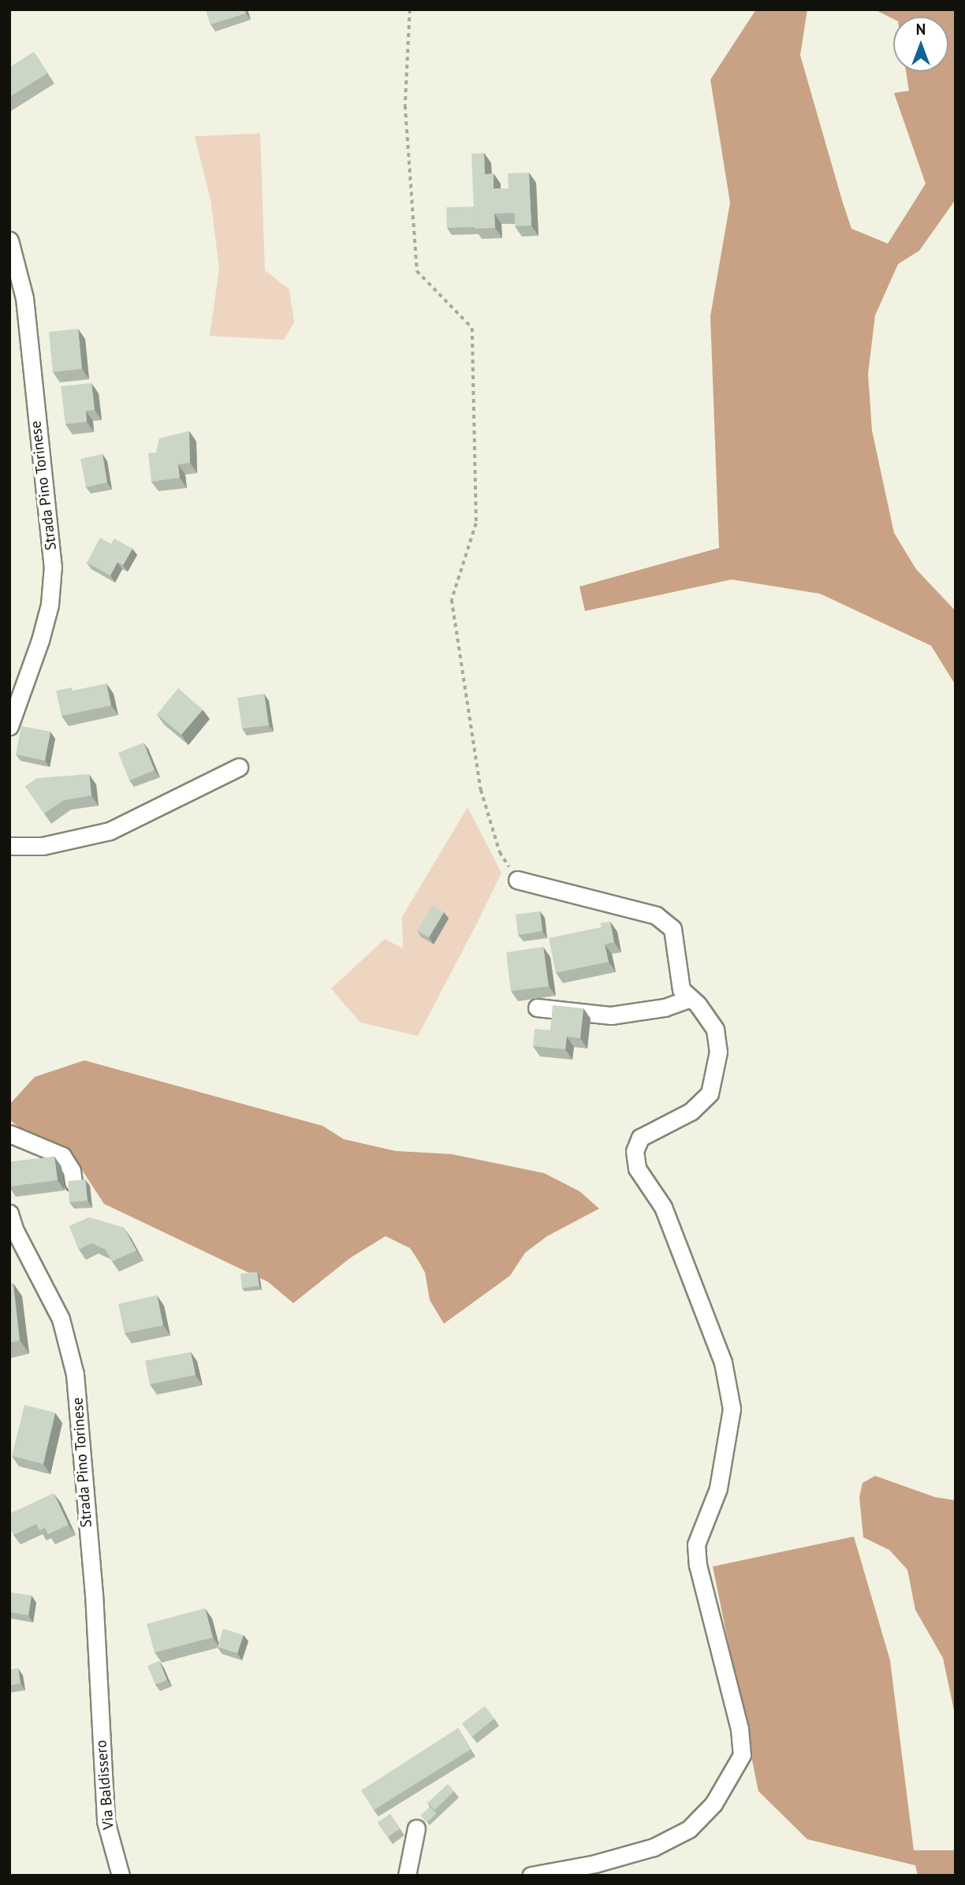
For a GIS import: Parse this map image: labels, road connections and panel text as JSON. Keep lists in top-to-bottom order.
{
  "streets": {
    "street": ["Strada Pino Torinese", "Via Baldissero"]
  },
  "crossings": [
    ["Strada Pino Torinese", "Via Baldissero"]
  ],
  "north": "top"
}
